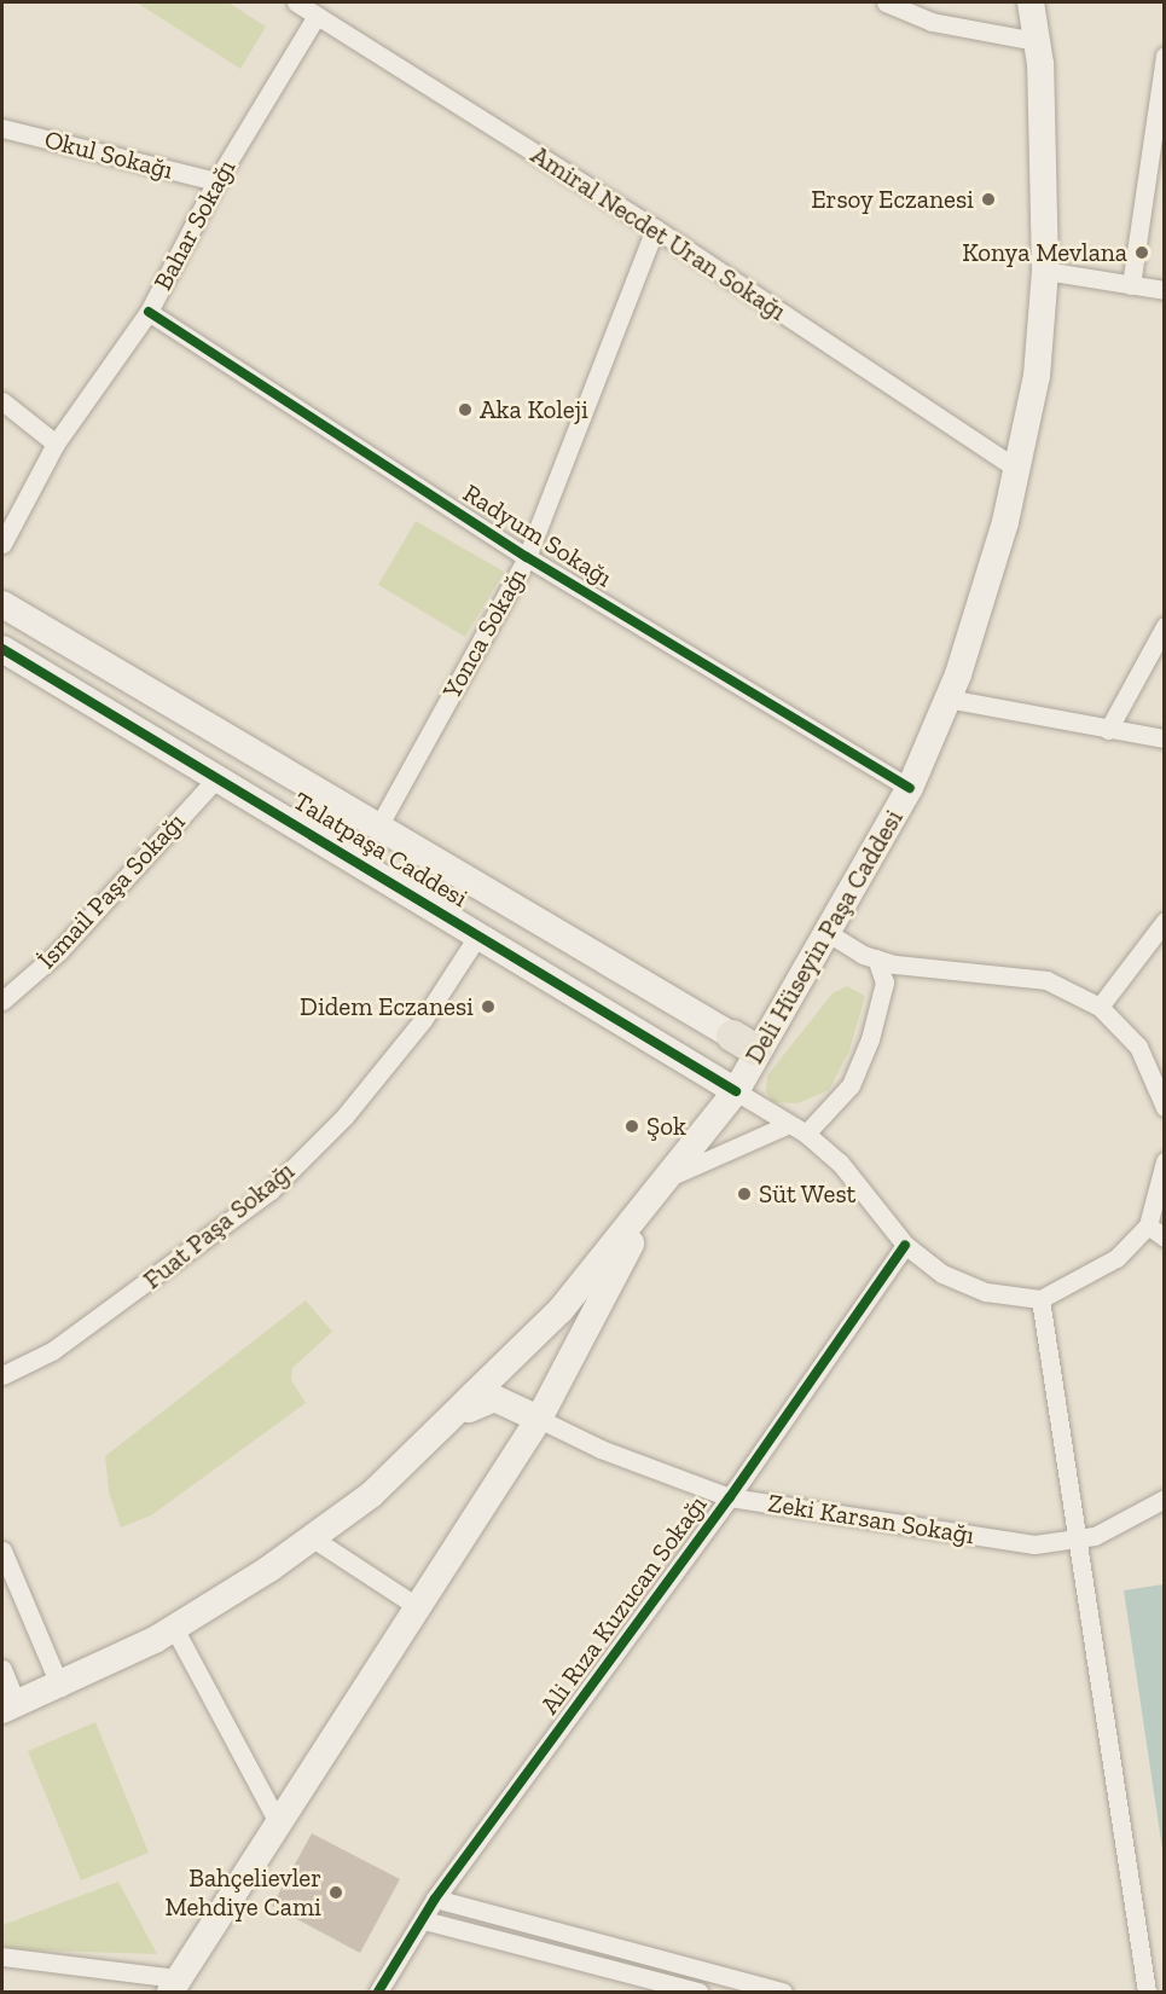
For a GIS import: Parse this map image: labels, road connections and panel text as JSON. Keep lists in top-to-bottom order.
{
  "streets": {
    "main road": ["Talatpaşa Caddesi", "Deli Hüseyin Paşa Caddesi"],
    "street": [
      "Okul Sokağı",
      "Bahar Sokağı",
      "Amiral Necdet Uran Sokağı",
      "Radyum Sokağı",
      "Yonca Sokağı",
      "İsmail Paşa Sokağı",
      "Fuat Paşa Sokağı",
      "Zeki Karsan Sokağı",
      "Ali Rıza Kuzucan Sokağı"
    ]
  },
  "crossings": [
    ["Okul Sokağı", "Bahar Sokağı"],
    ["Bahar Sokağı", "Amiral Necdet Uran Sokağı"],
    ["Bahar Sokağı", "Radyum Sokağı"],
    ["Amiral Necdet Uran Sokağı", "Yonca Sokağı"],
    ["Amiral Necdet Uran Sokağı", "Deli Hüseyin Paşa Caddesi"],
    ["Radyum Sokağı", "Yonca Sokağı"],
    ["Radyum Sokağı", "Deli Hüseyin Paşa Caddesi"],
    ["Yonca Sokağı", "Talatpaşa Caddesi"],
    ["Talatpaşa Caddesi", "İsmail Paşa Sokağı"],
    ["Talatpaşa Caddesi", "Deli Hüseyin Paşa Caddesi"],
    ["Talatpaşa Caddesi", "Fuat Paşa Sokağı"],
    ["Zeki Karsan Sokağı", "Ali Rıza Kuzucan Sokağı"]
  ],
  "places": [
    "Ersoy Eczanesi",
    "Konya Mevlana",
    "Aka Koleji",
    "Didem Eczanesi",
    "Şok",
    "Süt West",
    "Bahçelievler Mehdiye Cami"
  ]
}
